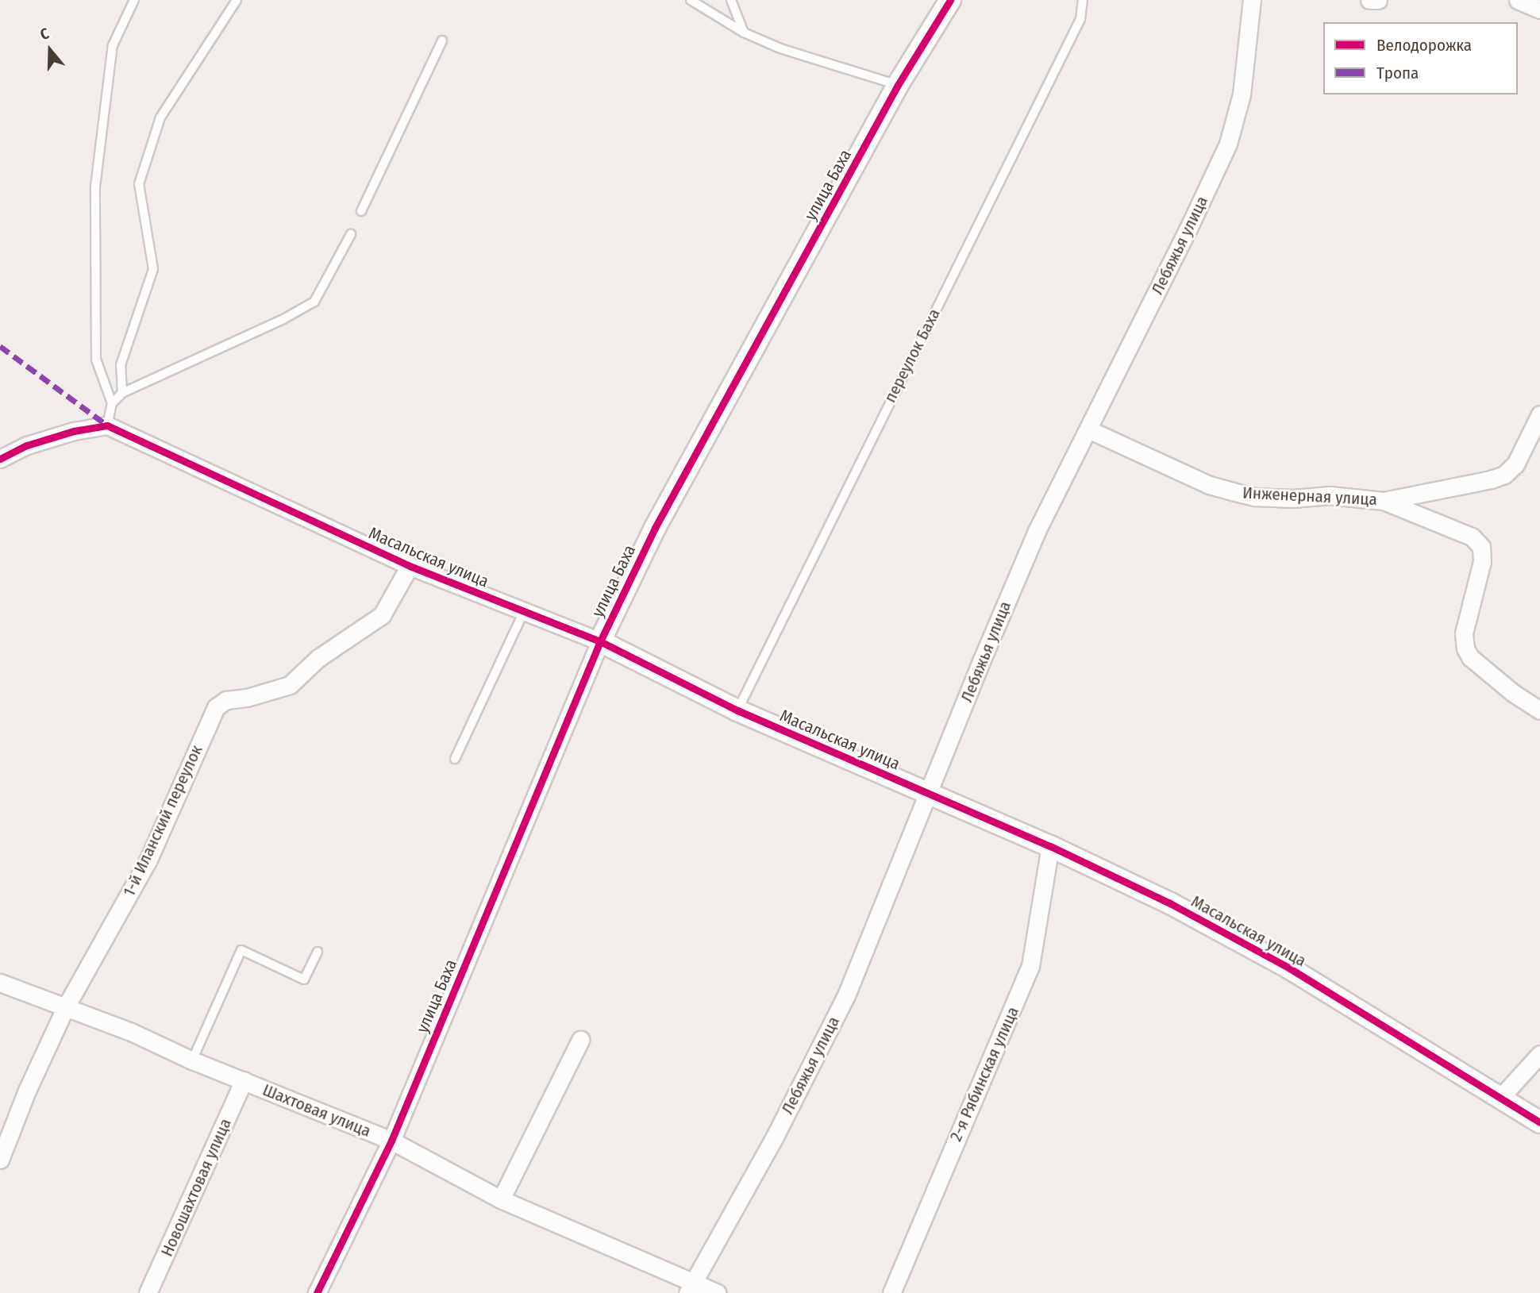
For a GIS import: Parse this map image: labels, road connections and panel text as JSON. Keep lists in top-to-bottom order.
{
  "streets": {
    "street": [
      "улица Баха",
      "Лебяжья улица",
      "Инженерная улица",
      "Масальская улица",
      "1-й Иланский переулок",
      "2-я Рябинская улица",
      "Шахтовая улица",
      "Новошахтовая улица"
    ],
    "lane": ["переулок Баха"]
  },
  "crossings": [
    ["улица Баха", "Масальская улица"],
    ["улица Баха", "Шахтовая улица"],
    ["Лебяжья улица", "Инженерная улица"],
    ["Лебяжья улица", "Масальская улица"],
    ["Лебяжья улица", "Шахтовая улица"],
    ["переулок Баха", "Масальская улица"],
    ["Масальская улица", "1-й Иланский переулок"],
    ["Масальская улица", "2-я Рябинская улица"],
    ["1-й Иланский переулок", "Шахтовая улица"],
    ["Шахтовая улица", "Новошахтовая улица"]
  ],
  "legend": ["Велодорожка", "Тропа"],
  "north": "top"
}
